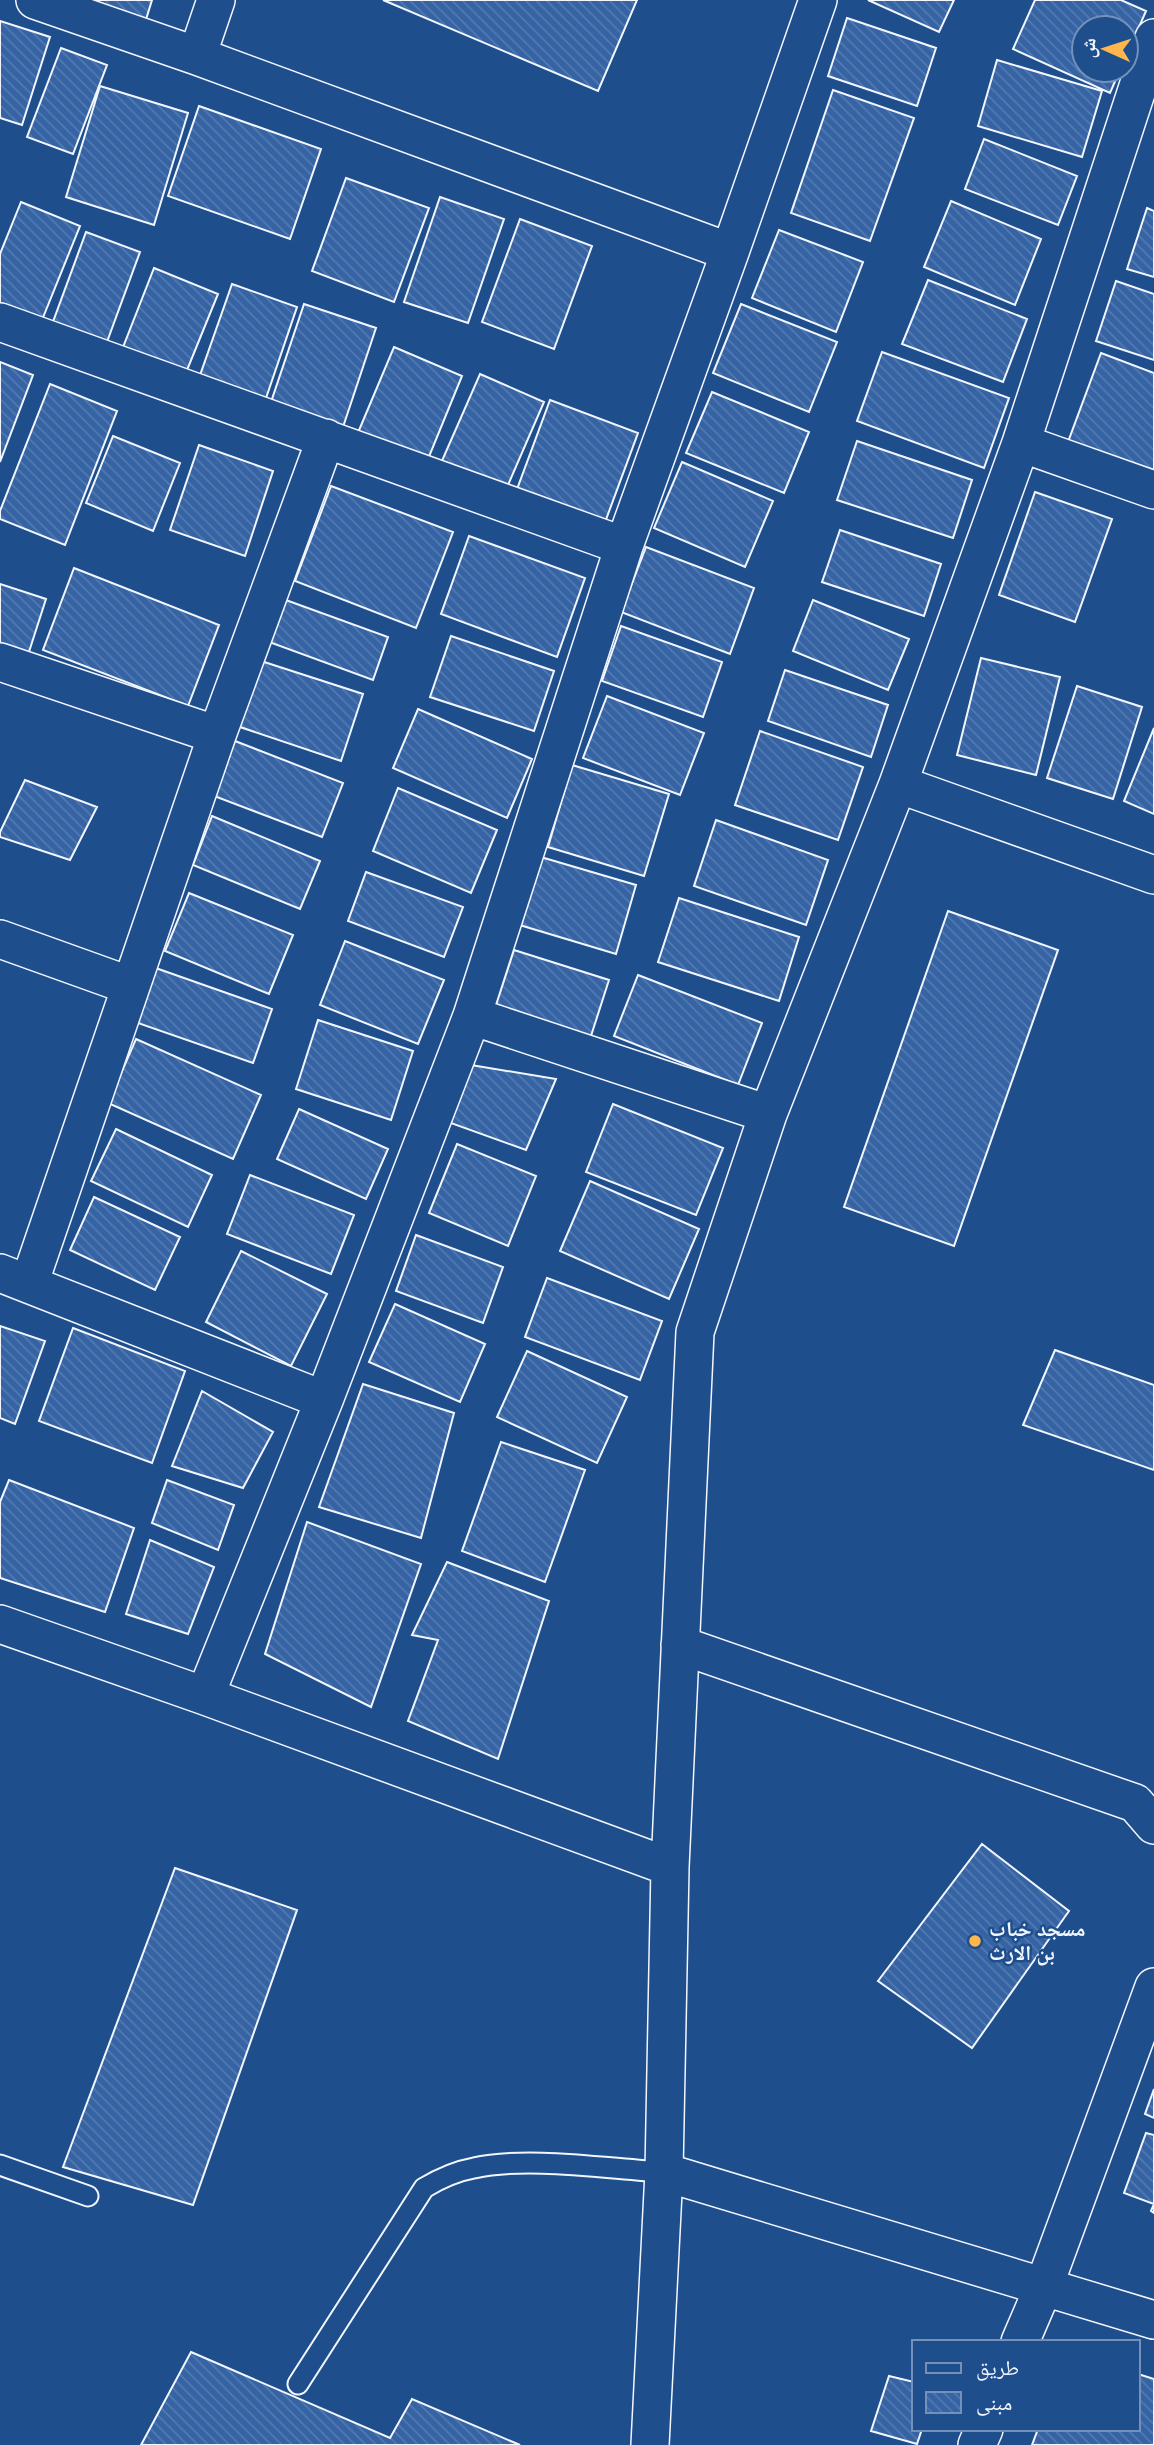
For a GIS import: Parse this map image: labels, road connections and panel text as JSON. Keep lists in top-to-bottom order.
{
  "places": ["مسجد خباب بن الارث"],
  "legend": ["طريق", "مبنى"],
  "north": "left"
}
